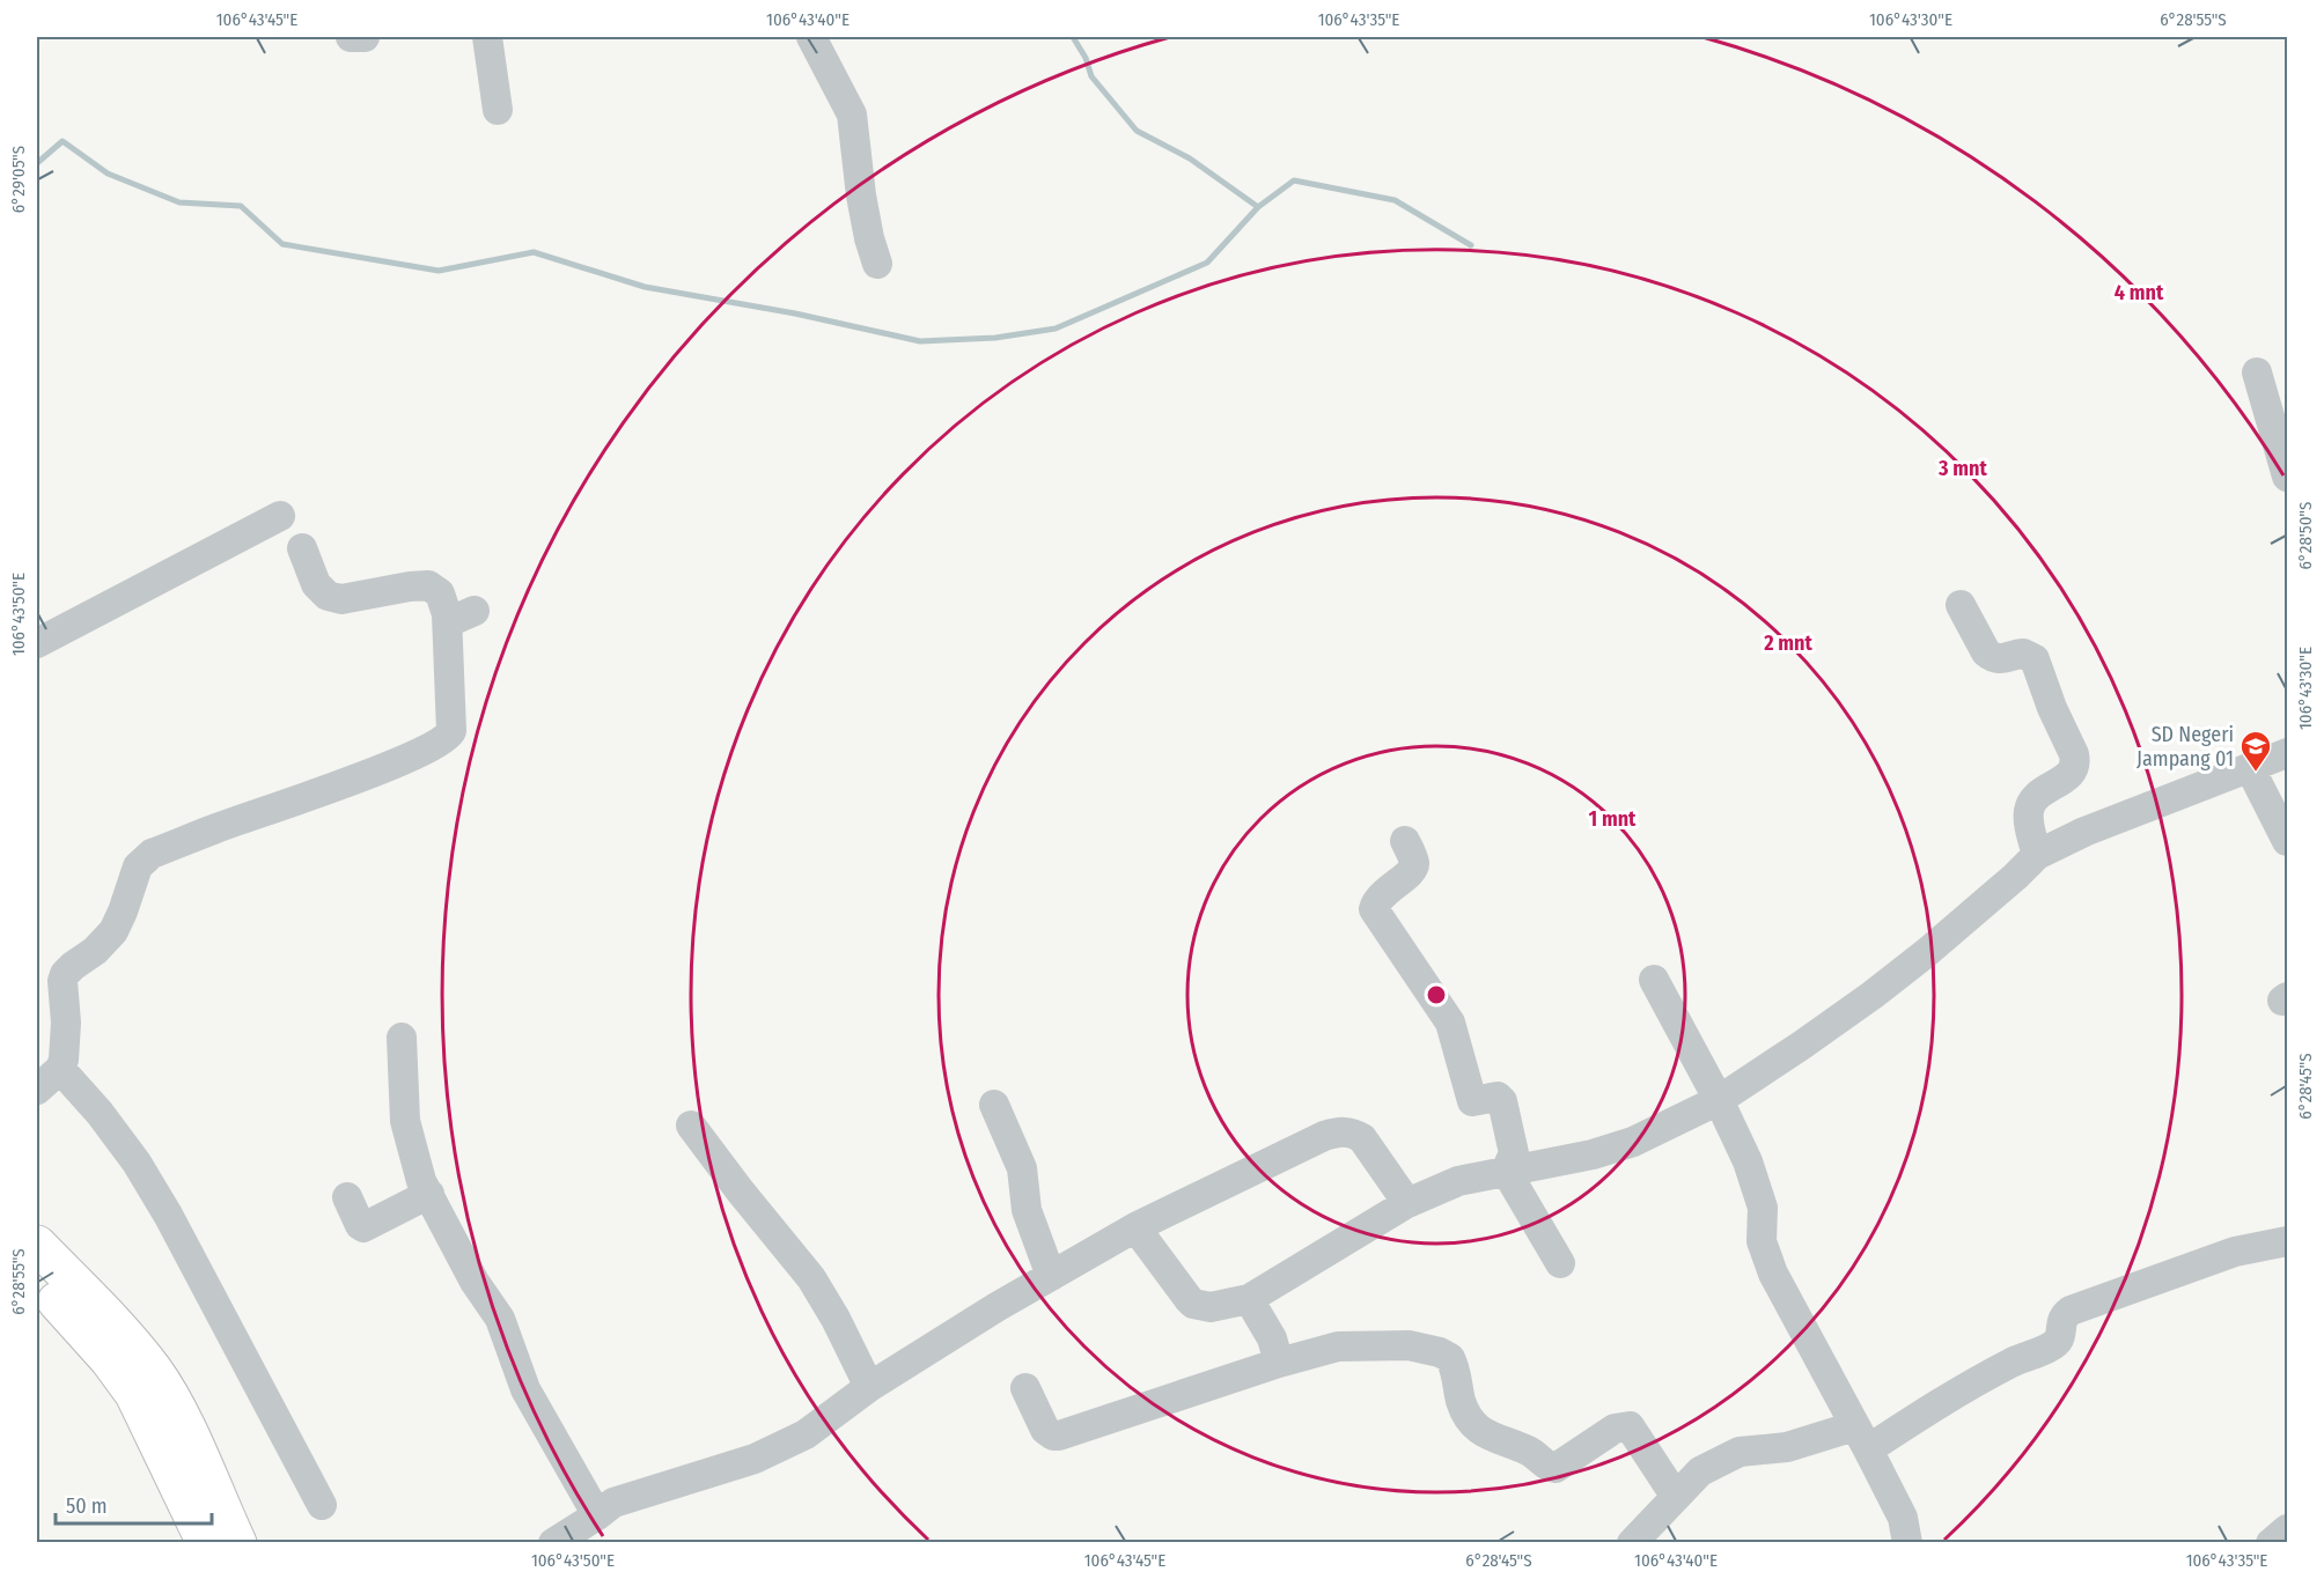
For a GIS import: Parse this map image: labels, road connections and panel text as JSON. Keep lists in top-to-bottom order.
{
  "places": {
    "school or university": ["SD Negeri Jampang 01"]
  },
  "scale_bar": "50 m",
  "coordinates": [
    "106°43'45\"E",
    "106°43'40\"E",
    "106°43'35\"E",
    "106°43'30\"E",
    "6°28'55\"S",
    "6°29'05\"S",
    "6°28'50\"S",
    "106°43'50\"E",
    "6°28'45\"S"
  ],
  "rings": [
    "4 mnt",
    "3 mnt",
    "2 mnt",
    "1 mnt"
  ]
}
